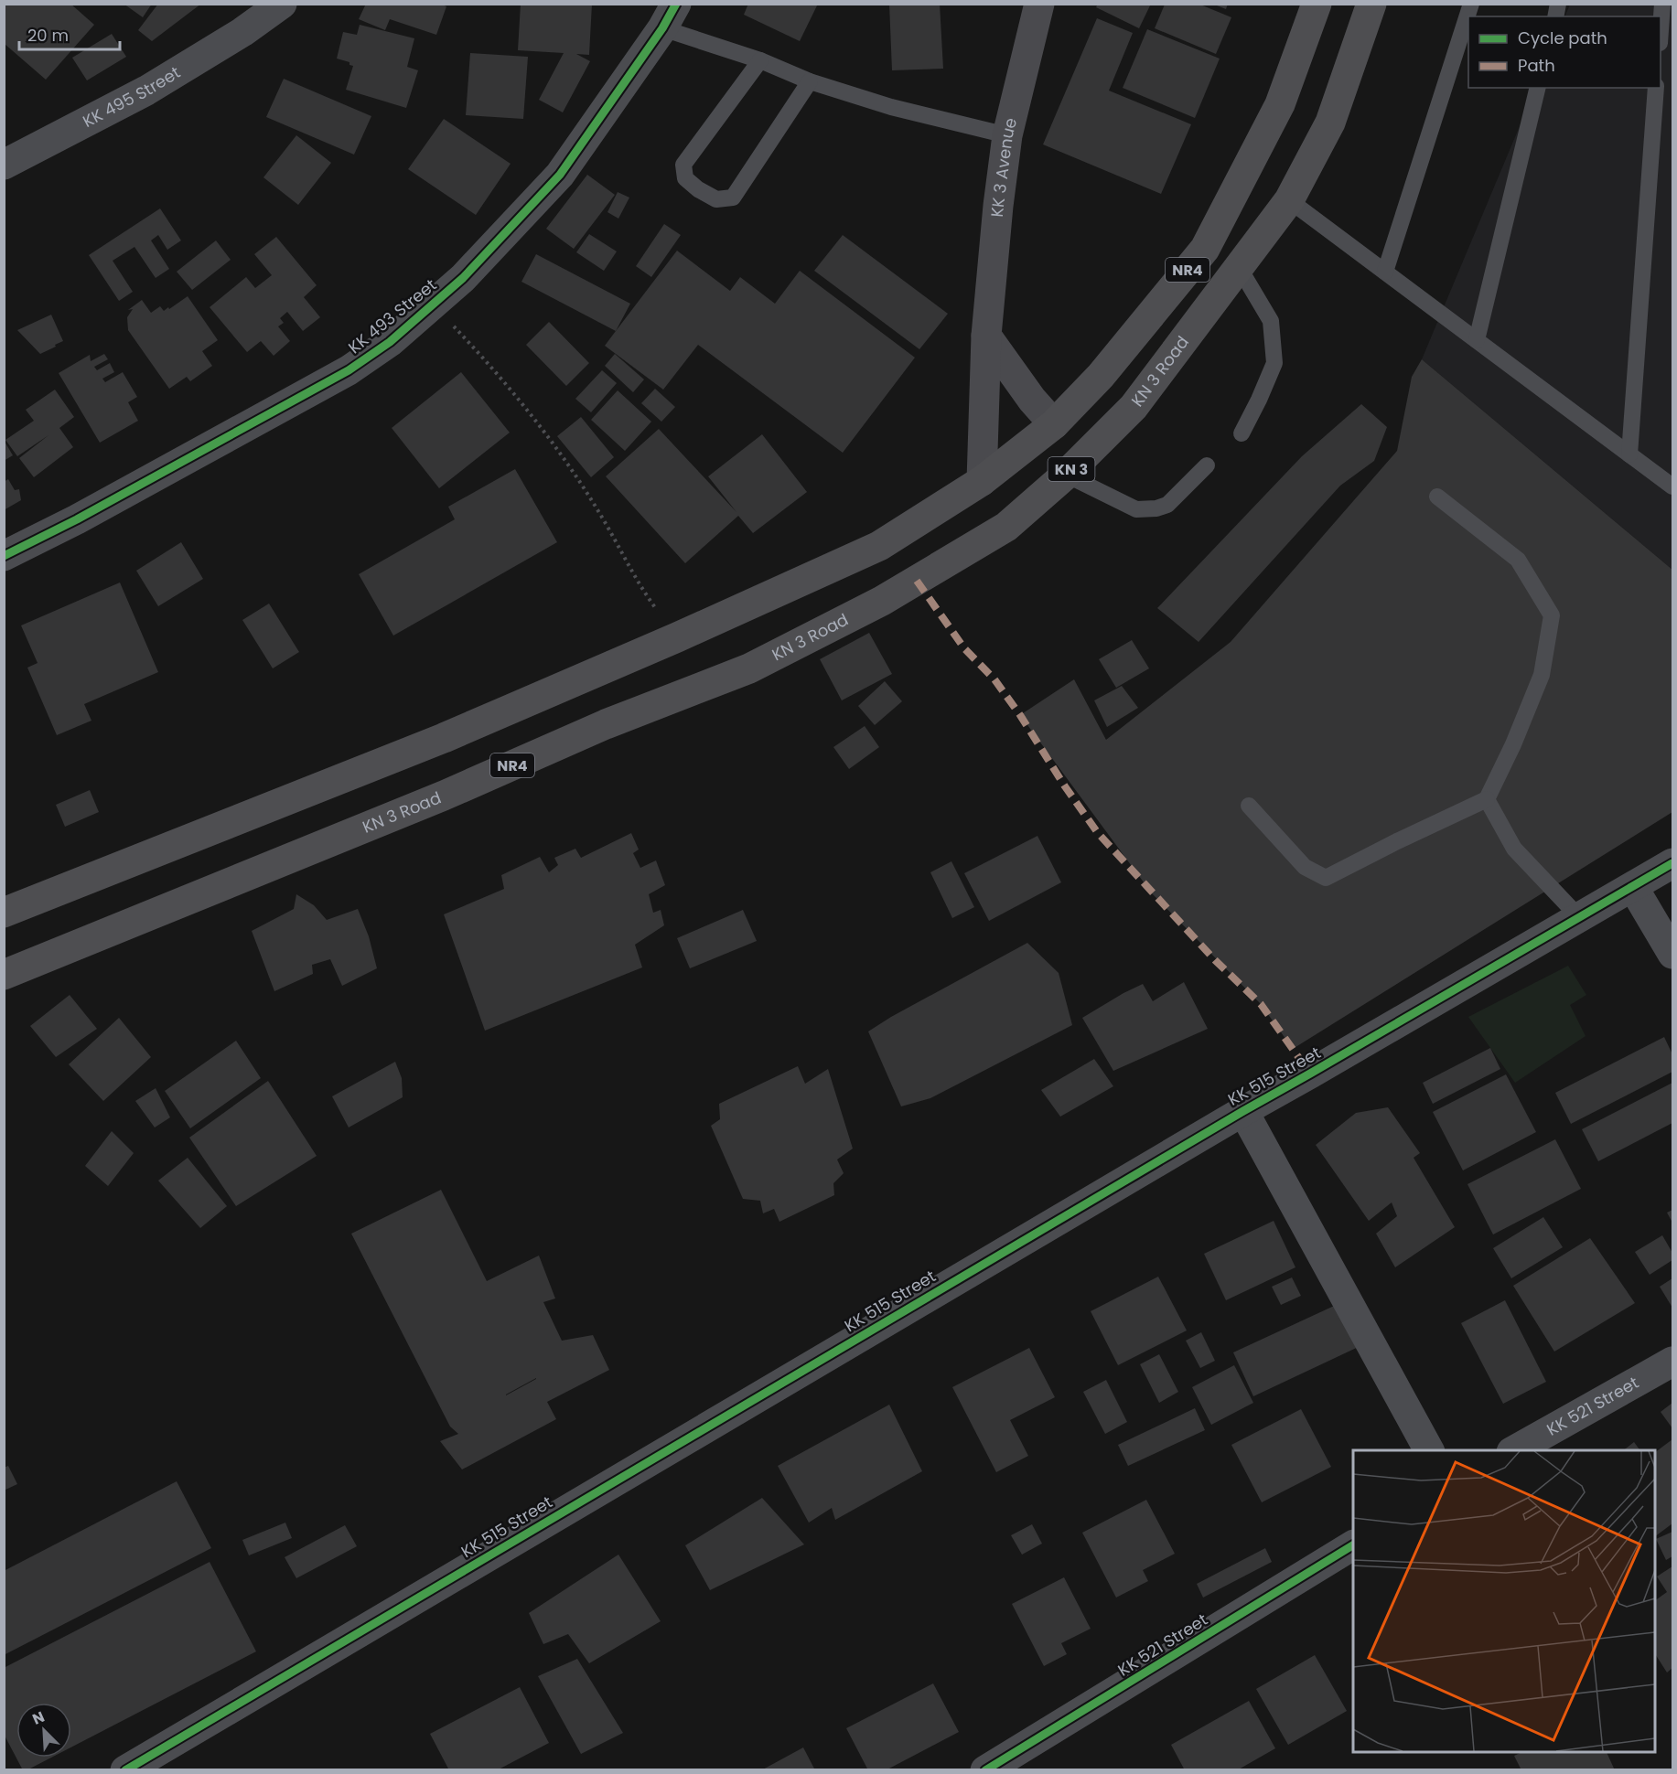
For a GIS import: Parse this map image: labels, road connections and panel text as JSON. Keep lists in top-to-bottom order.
{
  "streets": {
    "highway": ["NR4", "KN 3 Road", "KN 3"],
    "main road": ["KK 3 Avenue"],
    "street": [
      "KK 495 Street",
      "KK 493 Street",
      "KK 515 Street",
      "KK 521 Street"
    ]
  },
  "crossings": [
    ["KK 3 Avenue", "NR4"]
  ],
  "legend": ["Cycle path", "Path"],
  "scale_bar": "20 m",
  "north": "top left"
}
